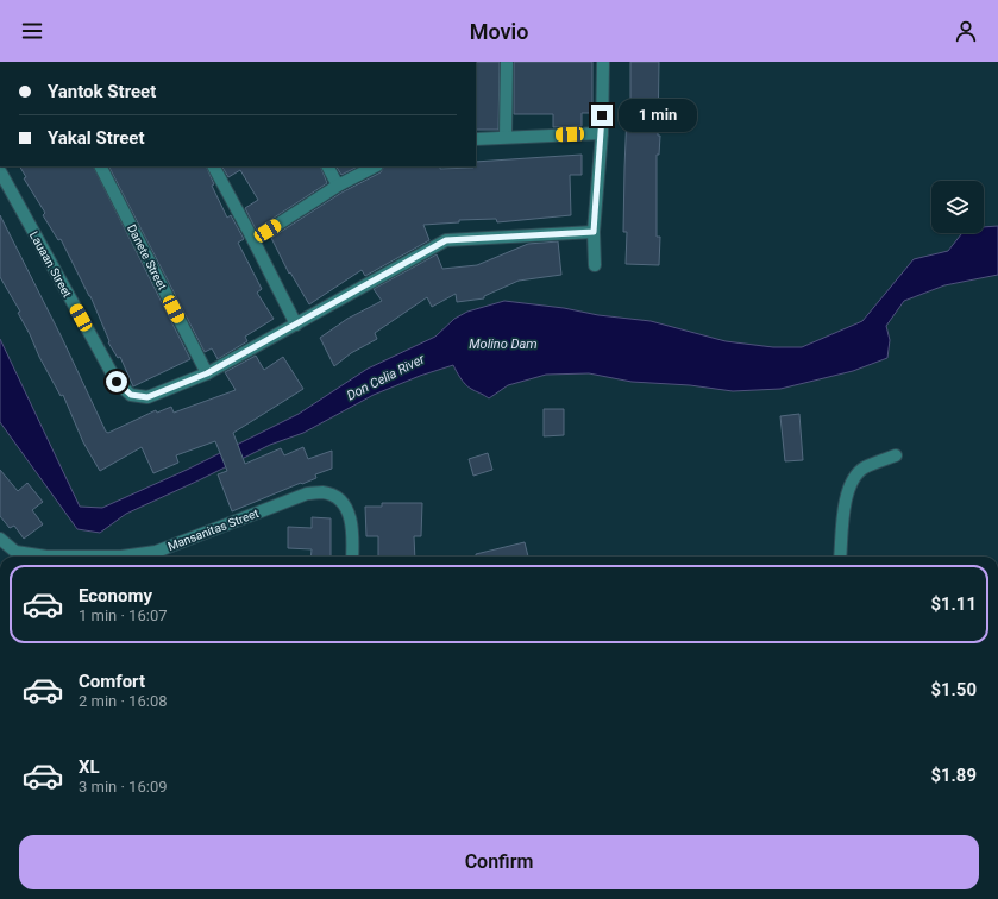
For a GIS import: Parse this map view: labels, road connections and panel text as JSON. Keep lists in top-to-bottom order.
{
  "streets": {
    "street": ["Danete Street", "Lauaan Street", "Mansanitas Street"]
  },
  "crossings": [
    ["Danete Street", "Lauaan Street"]
  ],
  "water": ["Molino Dam", "Don Celia River"],
  "page": {
    "header": "Movio",
    "banner": ["Yantok Street", "Yakal Street"],
    "bubble": "1 min",
    "list": [
      {
        "name": "Economy",
        "note": "1 min · 16:07",
        "value": "$1.11"
      },
      {
        "name": "Comfort",
        "note": "2 min · 16:08",
        "value": "$1.50"
      },
      {
        "name": "XL",
        "note": "3 min · 16:09",
        "value": "$1.89"
      }
    ],
    "buttons": "Confirm"
  }
}
